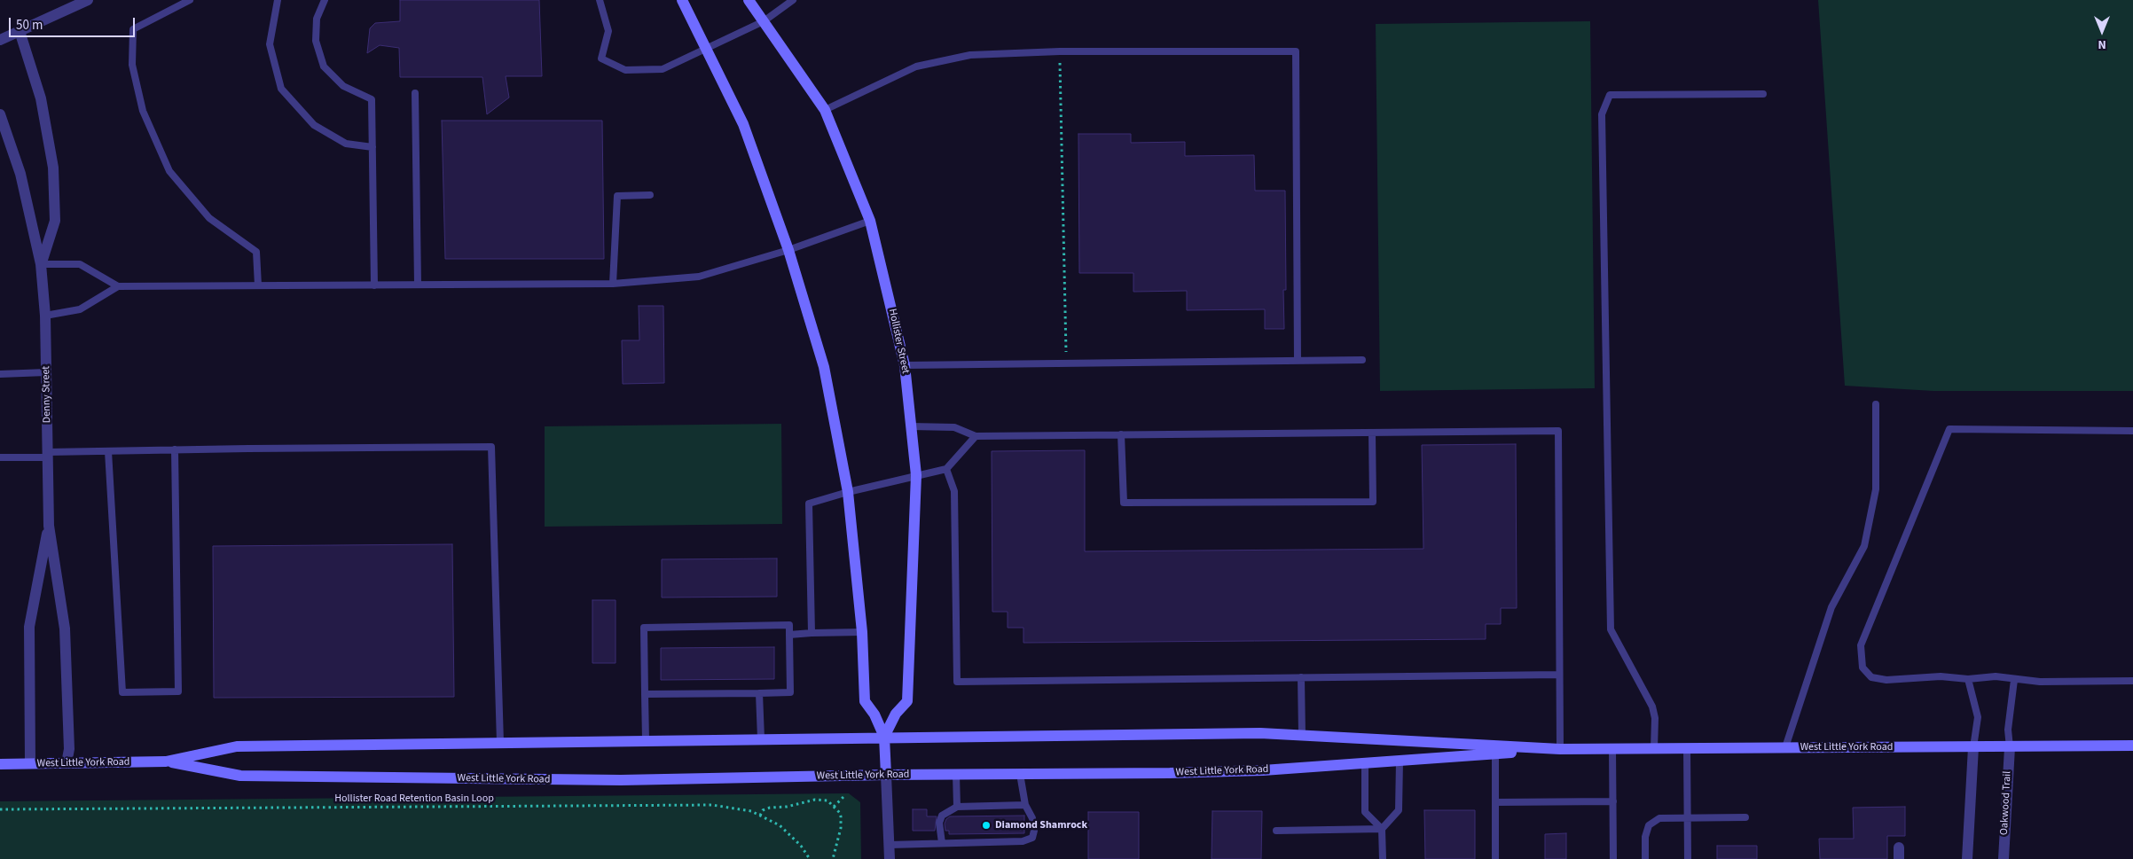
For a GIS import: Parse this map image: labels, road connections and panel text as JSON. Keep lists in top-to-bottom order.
{
  "streets": {
    "main road": ["Hollister Street", "West Little York Road"],
    "street": ["Denny Street", "Oakwood Trail"],
    "path": ["Hollister Road Retention Basin Loop"]
  },
  "crossings": [
    ["Hollister Street", "West Little York Road"],
    ["Denny Street", "West Little York Road"],
    ["West Little York Road", "Oakwood Trail"]
  ],
  "places": ["Diamond Shamrock"],
  "scale_bar": "50 m",
  "north": "bottom"
}
